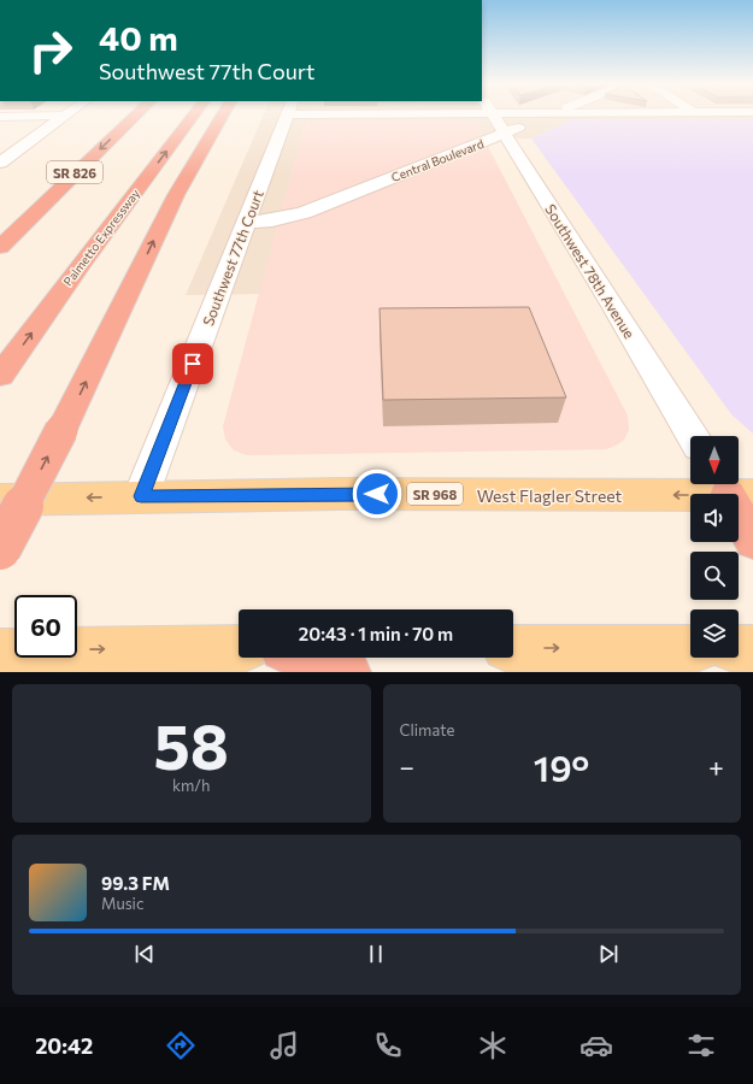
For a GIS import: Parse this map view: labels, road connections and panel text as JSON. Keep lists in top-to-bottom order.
{
  "streets": {
    "highway": ["SR 826", "Palmetto Expressway"],
    "main road": ["SR 968", "West Flagler Street"],
    "street": ["Central Boulevard", "Southwest 77th Court", "Southwest 78th Avenue"]
  },
  "crossings": [
    ["Central Boulevard", "Southwest 77th Court"],
    ["Central Boulevard", "Southwest 78th Avenue"],
    ["Southwest 77th Court", "West Flagler Street"]
  ],
  "north": "bottom",
  "page": {
    "turn": ["40 m", "Southwest 77th Court"],
    "limit": "60",
    "trip": "20:43 · 1 min · 70 m",
    "tile": [
      ["58", "km/h"],
      "Climate"
    ],
    "heat": ["−", "19°", "+"],
    "song": ["99.3 FM", "Music"],
    "tabs": "20:42"
  }
}
